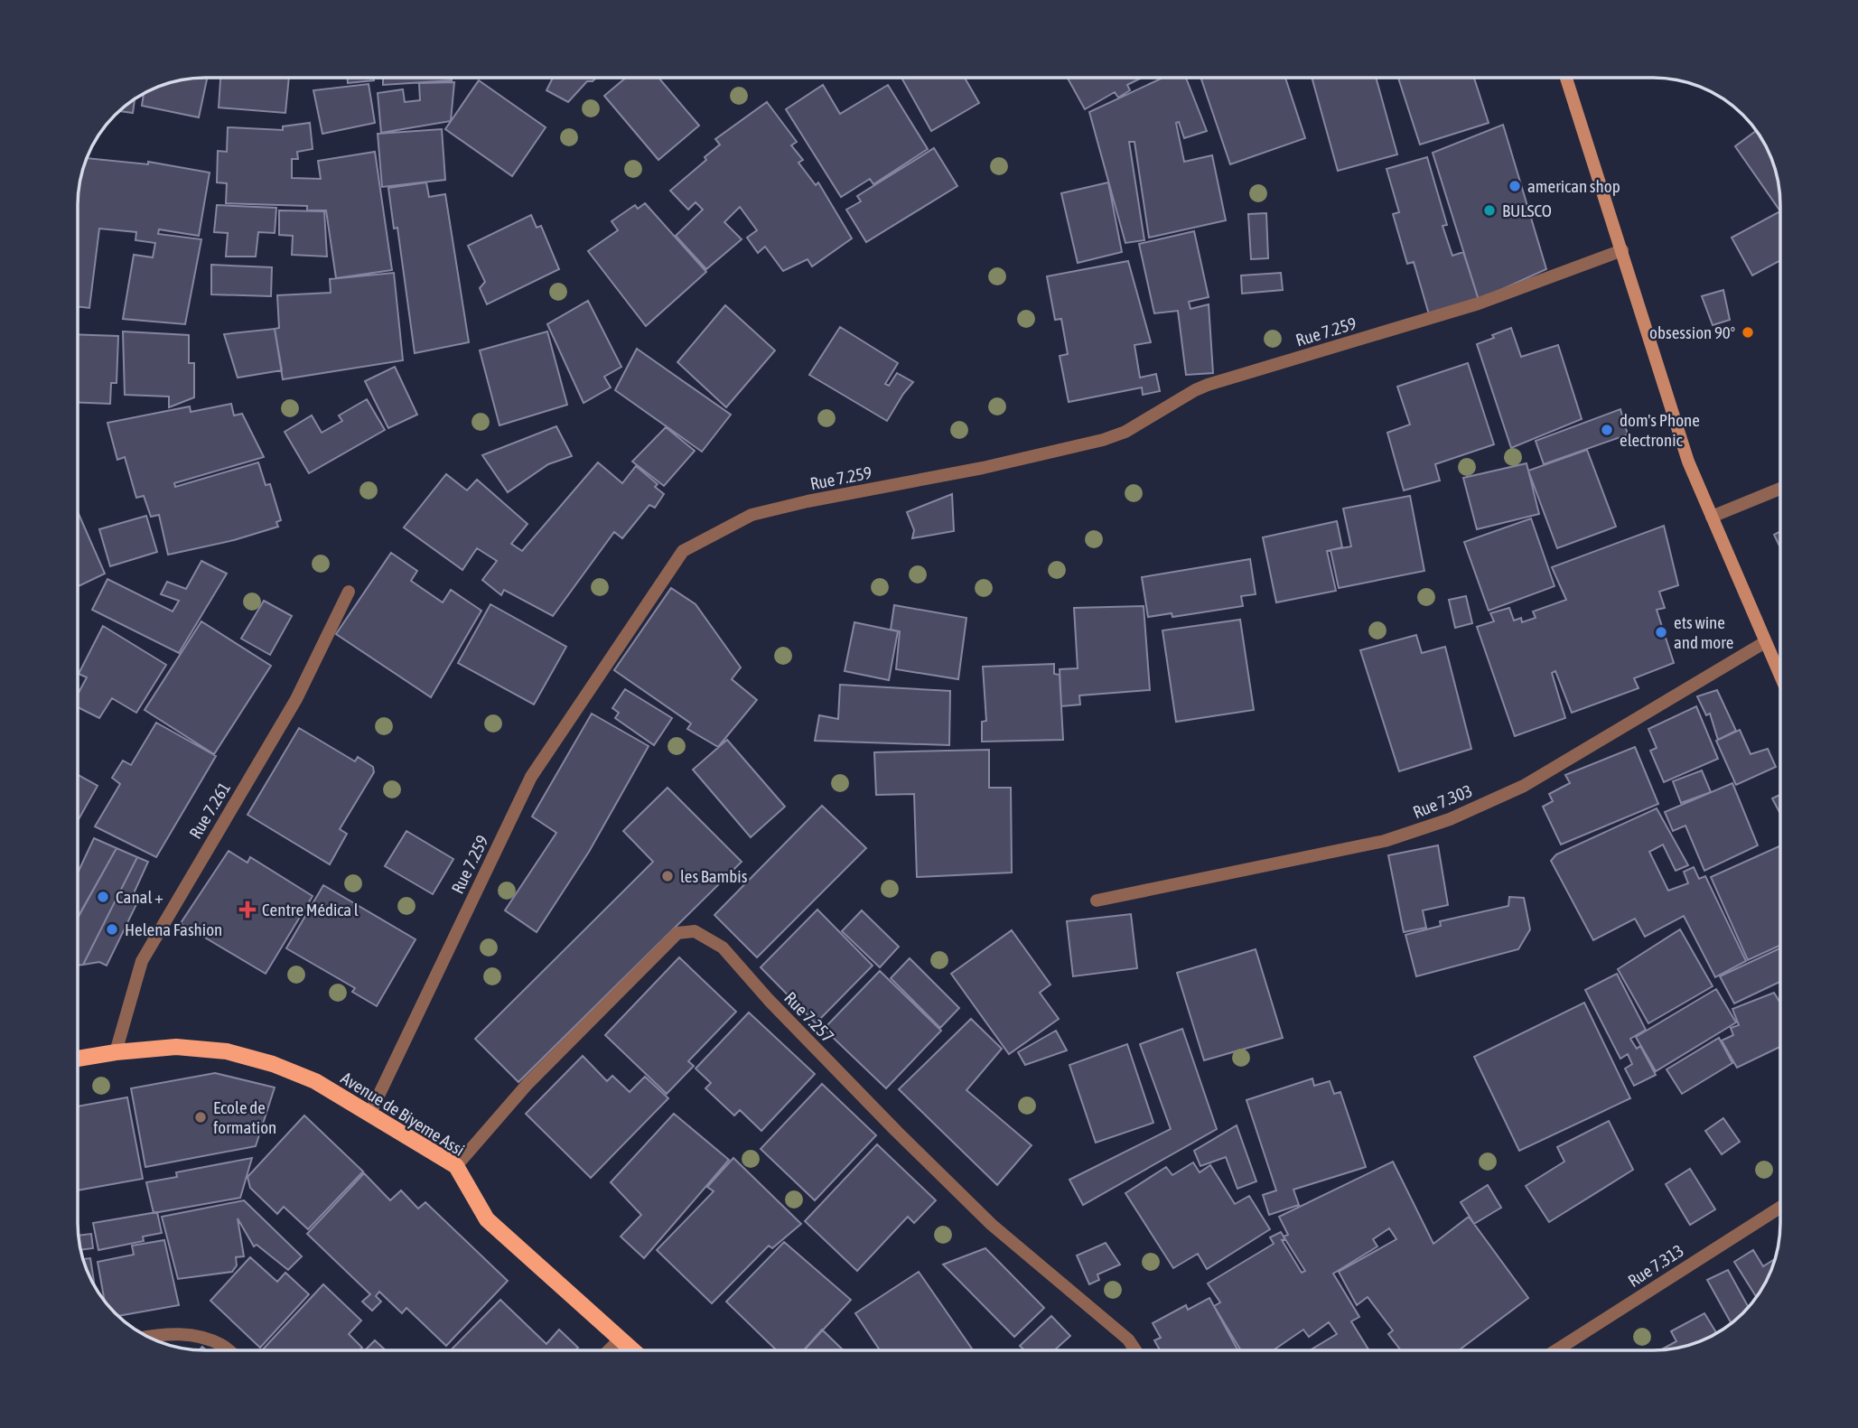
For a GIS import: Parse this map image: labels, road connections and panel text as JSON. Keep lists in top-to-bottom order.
{
  "streets": {
    "main road": ["Avenue de Biyeme Assi"],
    "street": [
      "Rue 7.259",
      "Rue 7.303",
      "Rue 7.261",
      "Rue 7.257",
      "Rue 7.313"
    ]
  },
  "crossings": [
    ["Rue 7.259", "Avenue de Biyeme Assi"],
    ["Rue 7.261", "Avenue de Biyeme Assi"],
    ["Rue 7.257", "Avenue de Biyeme Assi"]
  ],
  "places": {
    "other": [
      "american shop",
      "BULSCO",
      "obsession 90°",
      "dom's Phone electronic",
      "ets wine and more",
      "les Bambis",
      "Canal +",
      "Helena Fashion",
      "Ecole de formation"
    ],
    "health": ["Centre Médica l"]
  }
}
